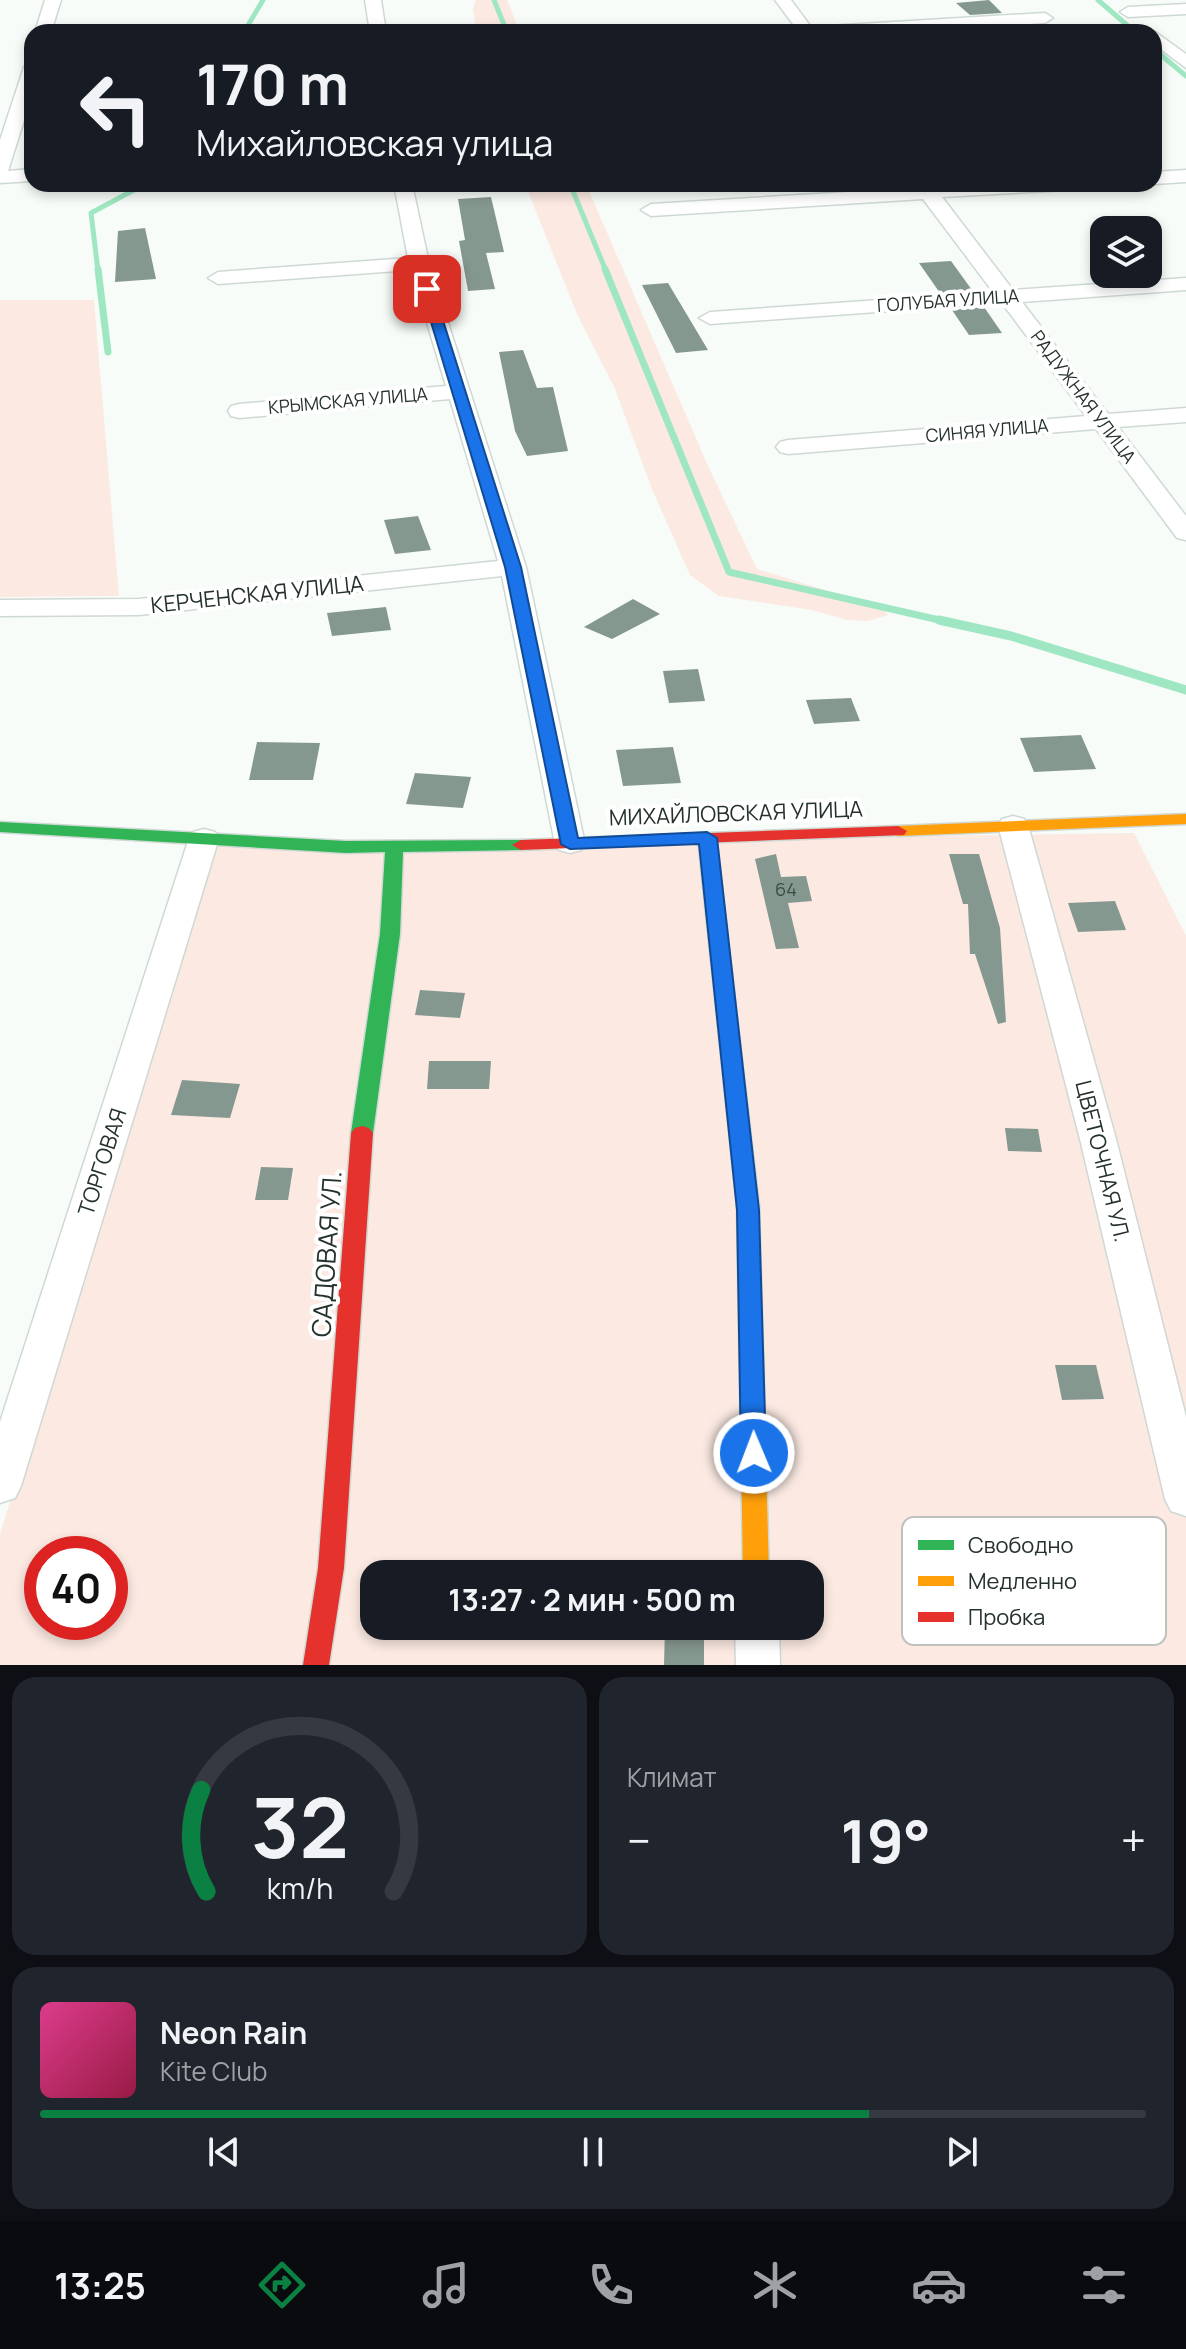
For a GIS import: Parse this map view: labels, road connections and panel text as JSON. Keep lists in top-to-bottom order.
{
  "streets": {
    "street": [
      "ГОЛУБАЯ УЛИЦА",
      "РАДУЖНАЯ УЛИЦА",
      "КРЫМСКАЯ УЛИЦА",
      "СИНЯЯ УЛИЦА",
      "КЕРЧЕНСКАЯ УЛИЦА",
      "МИХАЙЛОВСКАЯ УЛИЦА",
      "ЦВЕТОЧНАЯ УЛ.",
      "ТОРГОВАЯ",
      "САДОВАЯ УЛ."
    ]
  },
  "crossings": [
    ["ГОЛУБАЯ УЛИЦА", "РАДУЖНАЯ УЛИЦА"],
    ["РАДУЖНАЯ УЛИЦА", "СИНЯЯ УЛИЦА"],
    ["МИХАЙЛОВСКАЯ УЛИЦА", "ЦВЕТОЧНАЯ УЛ."],
    ["МИХАЙЛОВСКАЯ УЛИЦА", "ТОРГОВАЯ"],
    ["МИХАЙЛОВСКАЯ УЛИЦА", "САДОВАЯ УЛ."]
  ],
  "house_numbers": ["64"],
  "legend": ["Свободно", "Медленно", "Пробка"],
  "page": {
    "turn": ["170 m", "Михайловская улица"],
    "limit": "40",
    "trip": "13:27 · 2 мин · 500 m",
    "tile": "Климат",
    "heat": ["−", "19°", "+"],
    "song": ["Neon Rain", "Kite Club"],
    "tabs": "13:25",
    "gauge": ["32", "km/h"]
  }
}
